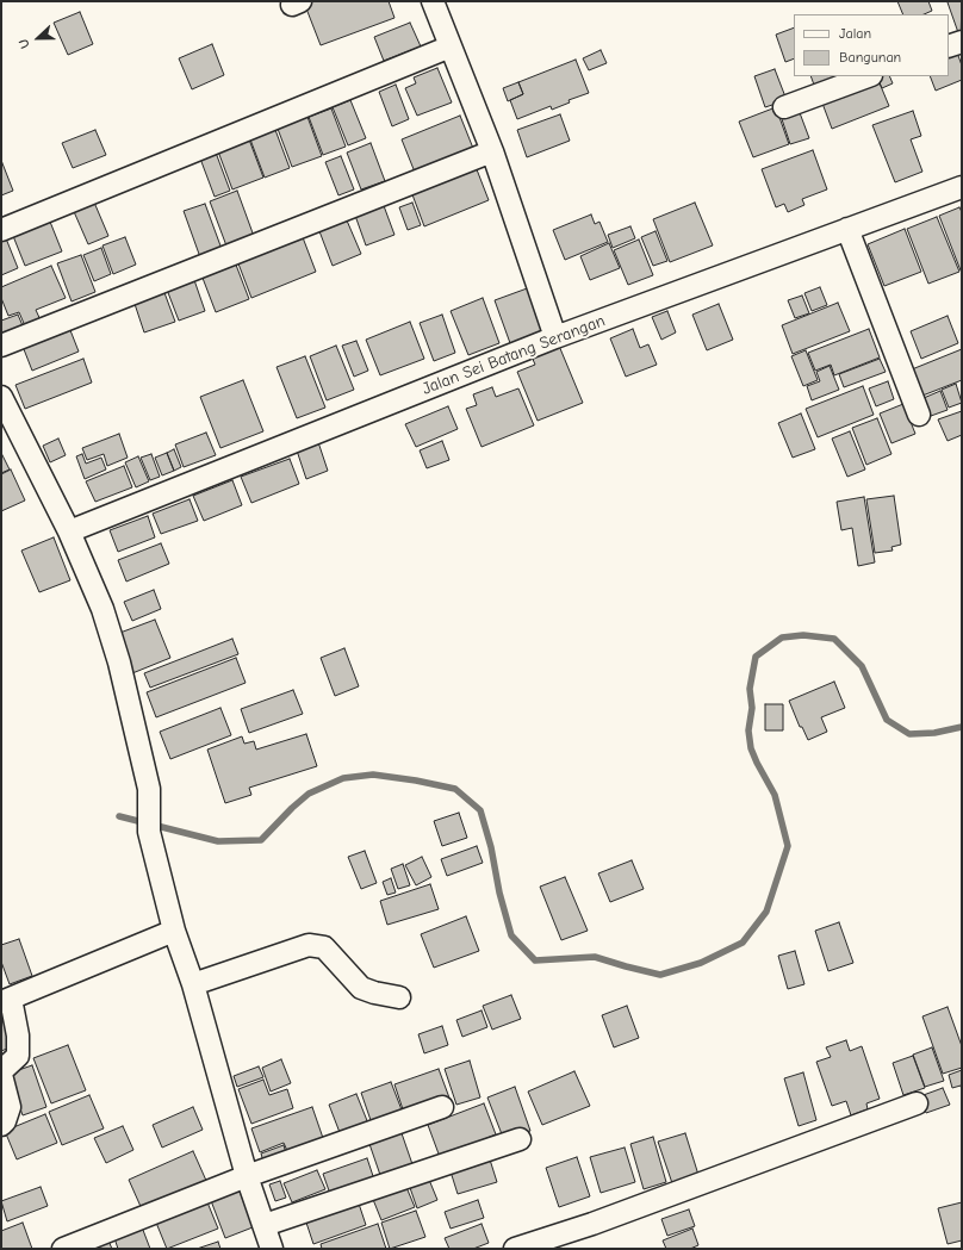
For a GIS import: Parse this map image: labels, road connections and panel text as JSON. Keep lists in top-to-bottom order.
{
  "streets": {
    "street": ["Jalan Sei Batang Serangan"]
  },
  "legend": ["Jalan", "Bangunan"],
  "north": "left"
}
